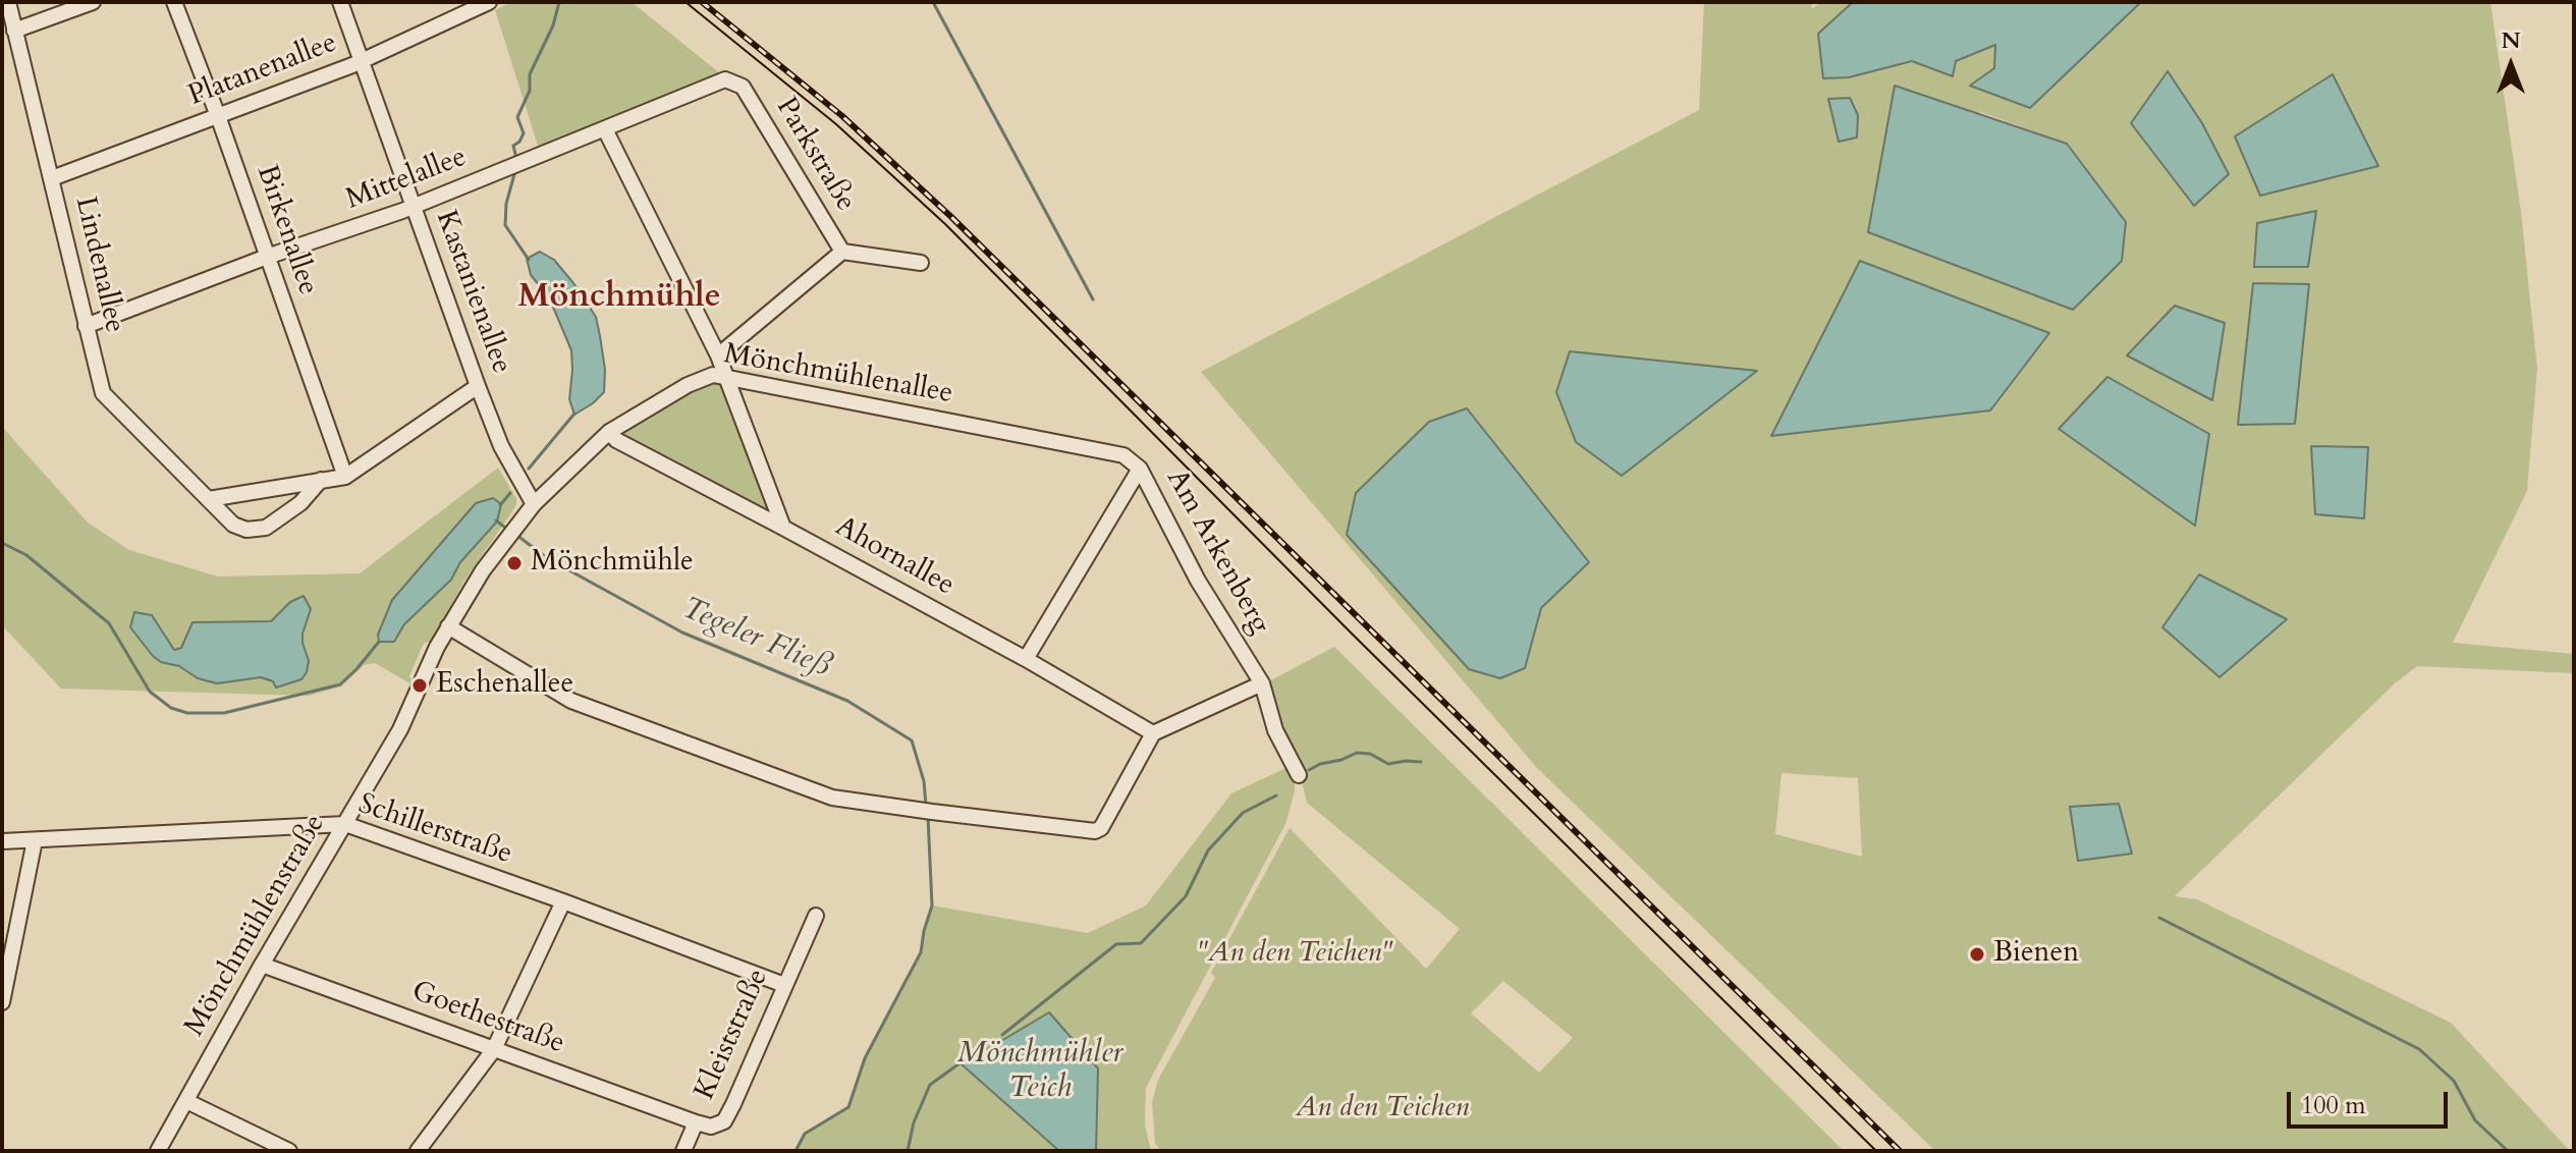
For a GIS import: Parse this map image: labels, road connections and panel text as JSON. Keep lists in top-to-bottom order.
{
  "streets": {
    "street": [
      "Platanenallee",
      "Parkstraße",
      "Mittelallee",
      "Birkenallee",
      "Lindenallee",
      "Kastanienallee",
      "Mönchmühlenallee",
      "Am Arkenberg",
      "Ahornallee",
      "Schillerstraße",
      "Mönchmühlenstraße",
      "Goethestraße",
      "Kleiststraße"
    ]
  },
  "crossings": [
    ["Platanenallee", "Birkenallee"],
    ["Platanenallee", "Lindenallee"],
    ["Platanenallee", "Kastanienallee"],
    ["Parkstraße", "Mittelallee"],
    ["Mittelallee", "Birkenallee"],
    ["Mittelallee", "Lindenallee"],
    ["Mittelallee", "Kastanienallee"],
    ["Kastanienallee", "Mönchmühlenallee"],
    ["Mönchmühlenallee", "Am Arkenberg"],
    ["Mönchmühlenallee", "Ahornallee"],
    ["Mönchmühlenallee", "Mönchmühlenstraße"],
    ["Am Arkenberg", "Ahornallee"],
    ["Schillerstraße", "Mönchmühlenstraße"],
    ["Schillerstraße", "Kleiststraße"],
    ["Mönchmühlenstraße", "Goethestraße"],
    ["Goethestraße", "Kleiststraße"]
  ],
  "districts": ["Mönchmühle"],
  "water": ["Tegeler Fließ", "Mönchmühler Teich"],
  "parks": ["\"An den Teichen\"", "An den Teichen"],
  "places": ["Mönchmühle", "Eschenallee", "Bienen"],
  "scale_bar": "100 m",
  "north": "top"
}
